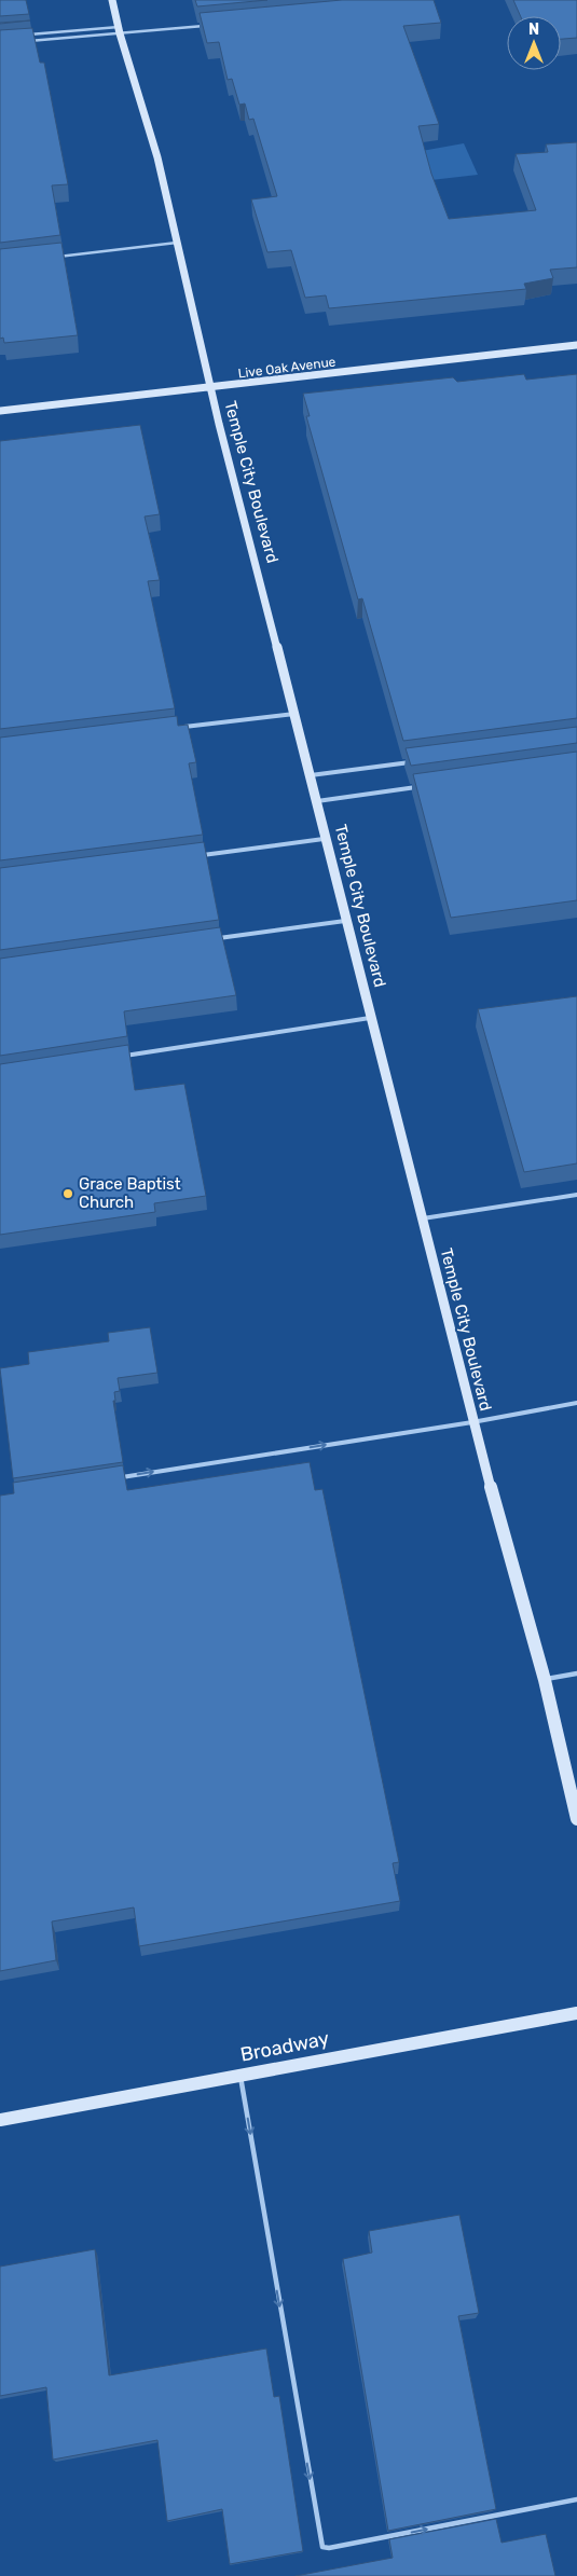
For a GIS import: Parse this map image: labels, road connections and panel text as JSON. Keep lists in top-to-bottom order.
{
  "streets": {
    "main road": ["Live Oak Avenue", "Temple City Boulevard", "Broadway"]
  },
  "crossings": [
    ["Live Oak Avenue", "Temple City Boulevard"]
  ],
  "places": ["Grace Baptist Church"],
  "north": "top"
}
